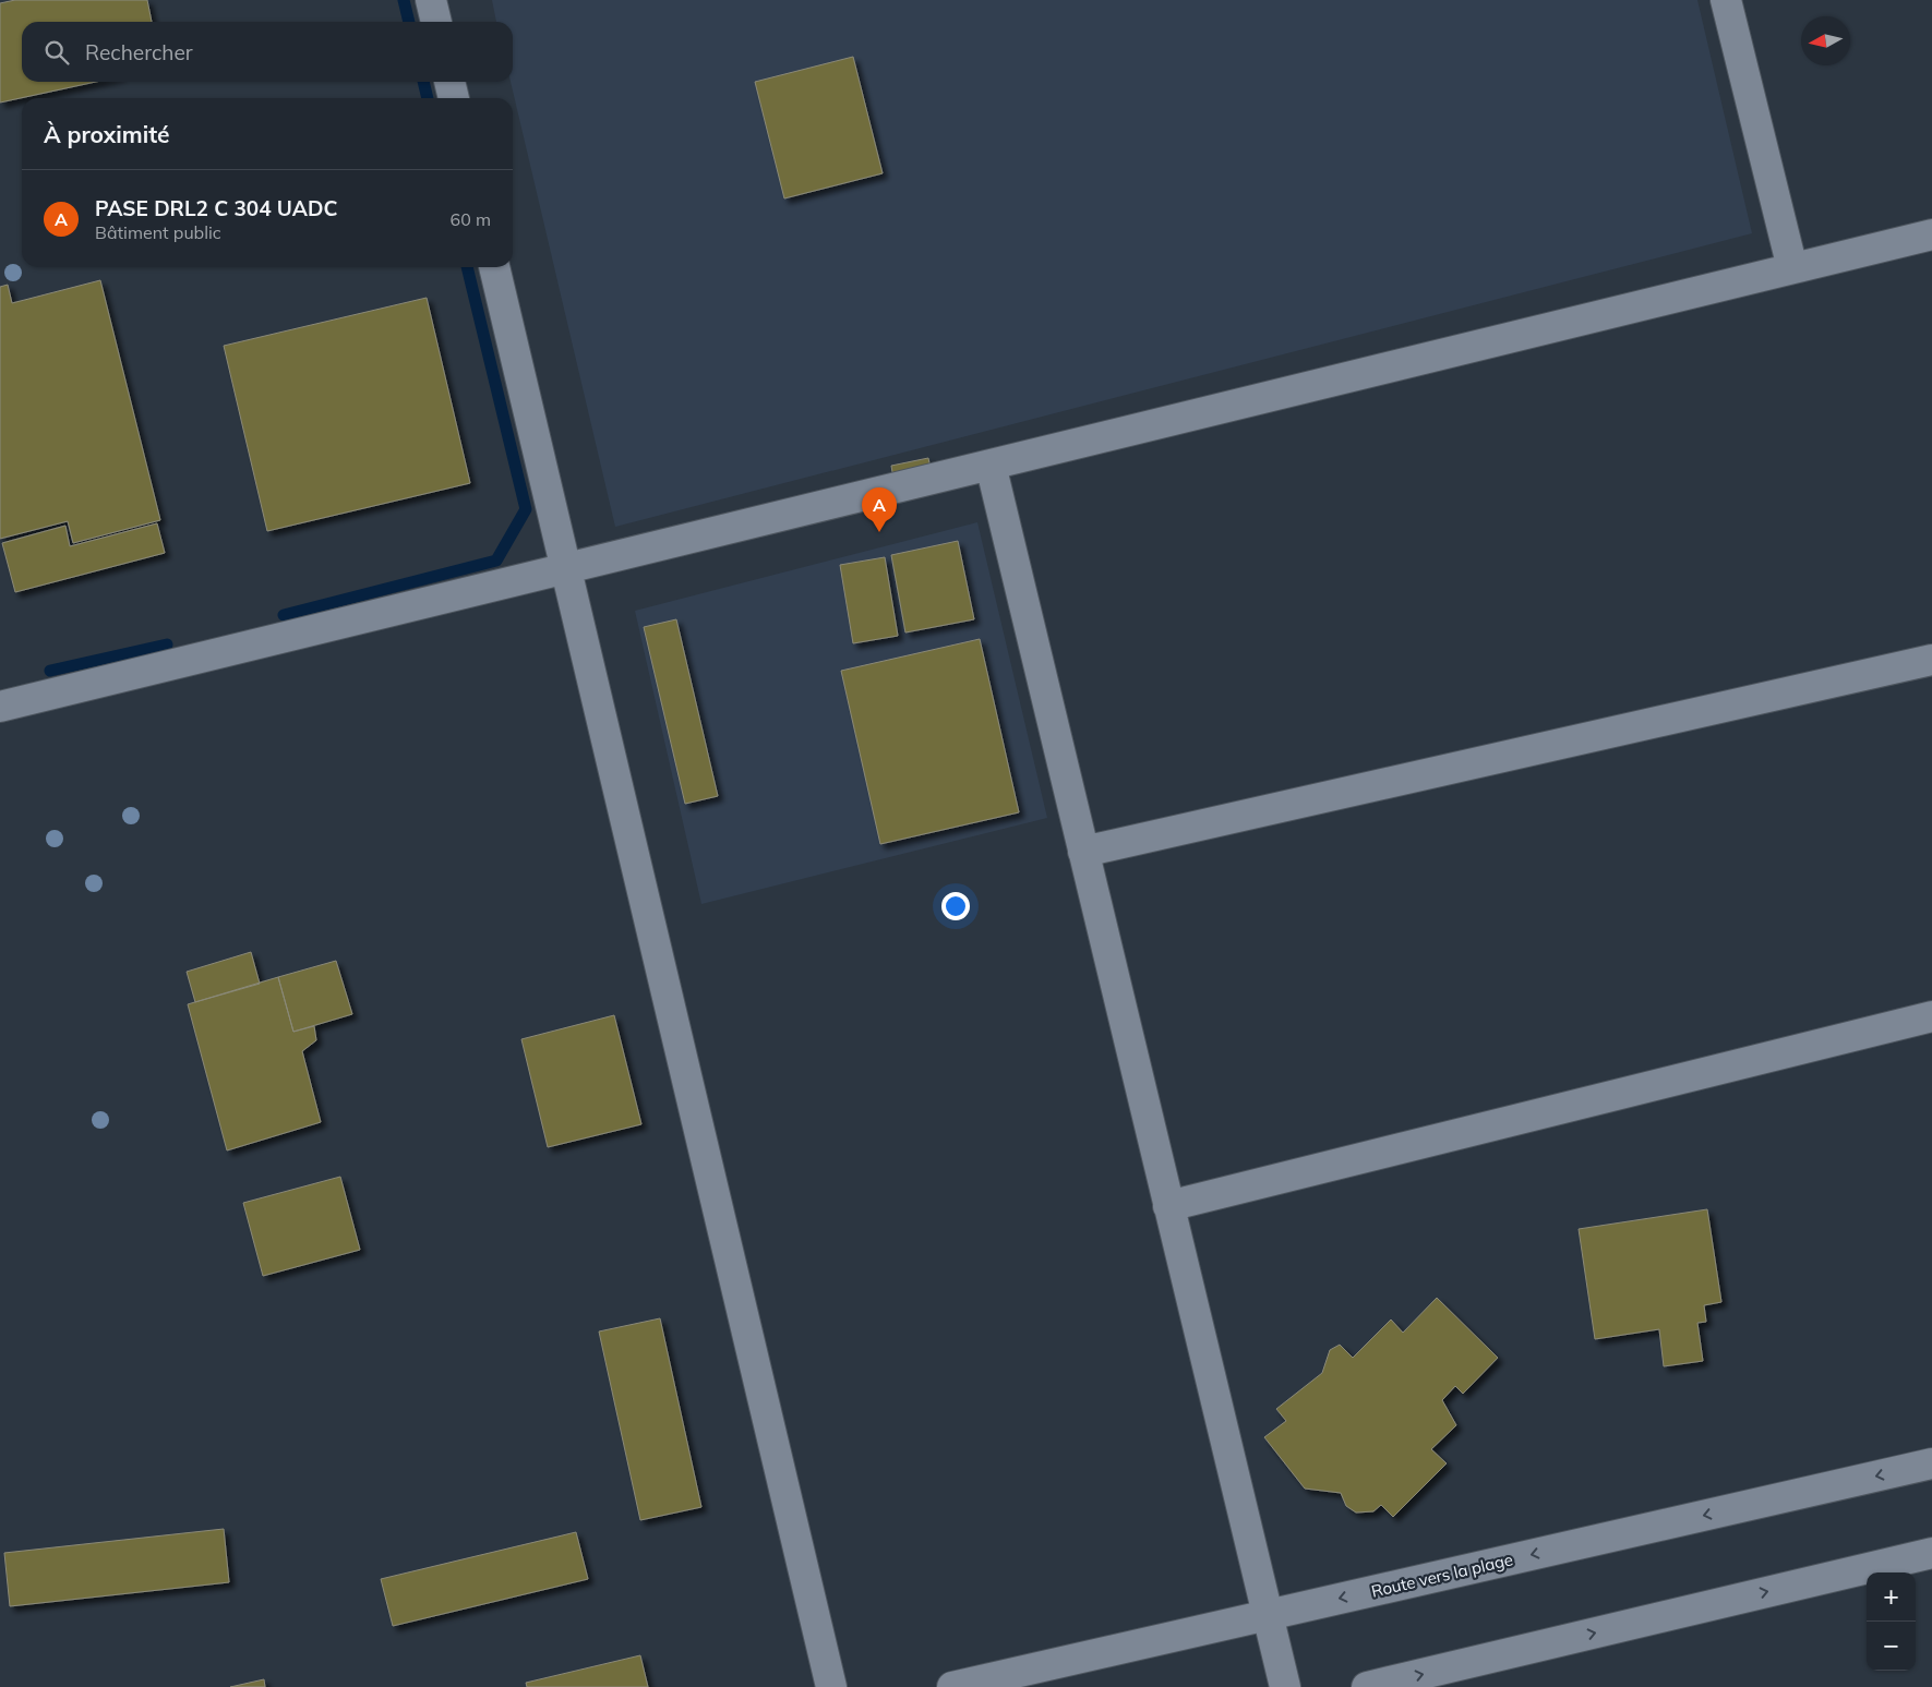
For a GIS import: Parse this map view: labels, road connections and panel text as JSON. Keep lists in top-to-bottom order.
{
  "streets": {
    "street": ["Route vers la plage"]
  },
  "north": "left",
  "page": {
    "search": "Rechercher",
    "heading": "À proximité",
    "list": [
      {
        "mark": "A",
        "name": "PASE DRL2 C 304 UADC",
        "note": "Bâtiment public",
        "value": "60 m"
      }
    ],
    "pins": "A",
    "map_buttons": ["+", "−"]
  }
}
